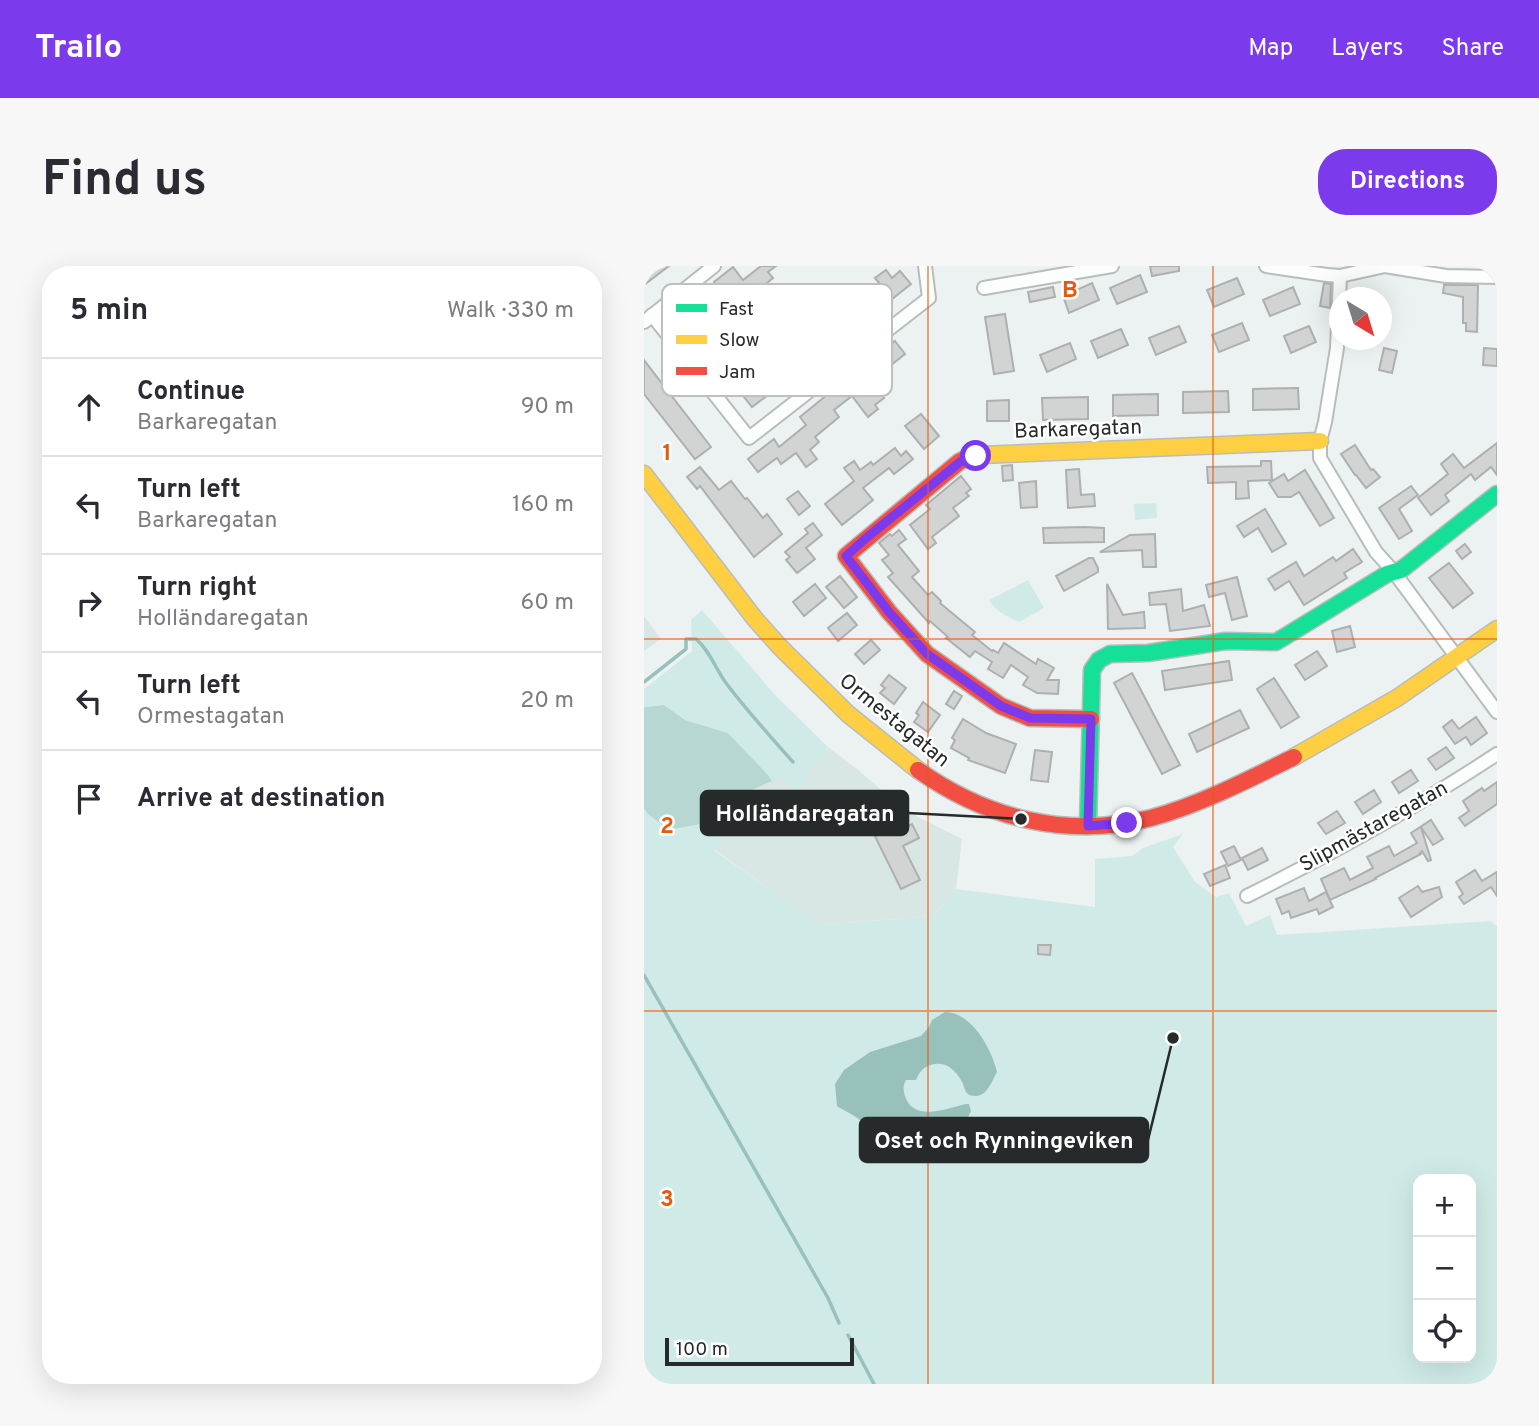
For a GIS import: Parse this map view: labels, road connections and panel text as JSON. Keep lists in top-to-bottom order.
{
  "streets": {
    "street": ["Barkaregatan", "Ormestagatan", "Slipmästaregatan"]
  },
  "places": ["Holländaregatan", "Oset och Rynningeviken"],
  "legend": ["Fast", "Slow", "Jam"],
  "scale_bar": "100 m",
  "north": "bottom right",
  "page": {
    "header": "Trailo",
    "nav": ["Map", "Layers", "Share"],
    "buttons": "Directions",
    "title": "Find us",
    "heading": ["5 min", "Walk · 330 m"],
    "list": [
      ["Continue", "Barkaregatan", "90 m"],
      ["Turn left", "Barkaregatan", "160 m"],
      ["Turn right", "Holländaregatan", "60 m"],
      ["Turn left", "Ormestagatan", "20 m"],
      "Arrive at destination"
    ],
    "map_buttons": ["+", "−"],
    "scale": "100 m"
  },
  "grid": {
    "columns": ["B"],
    "rows": ["1", "2", "3"]
  }
}
